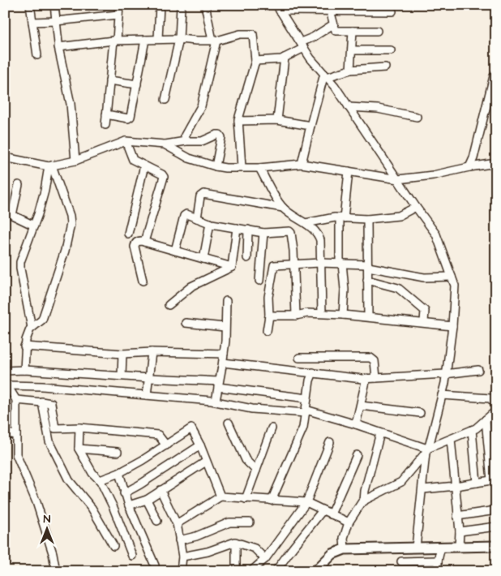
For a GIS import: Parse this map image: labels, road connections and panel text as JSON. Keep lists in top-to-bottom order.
{
  "north": "top"
}
